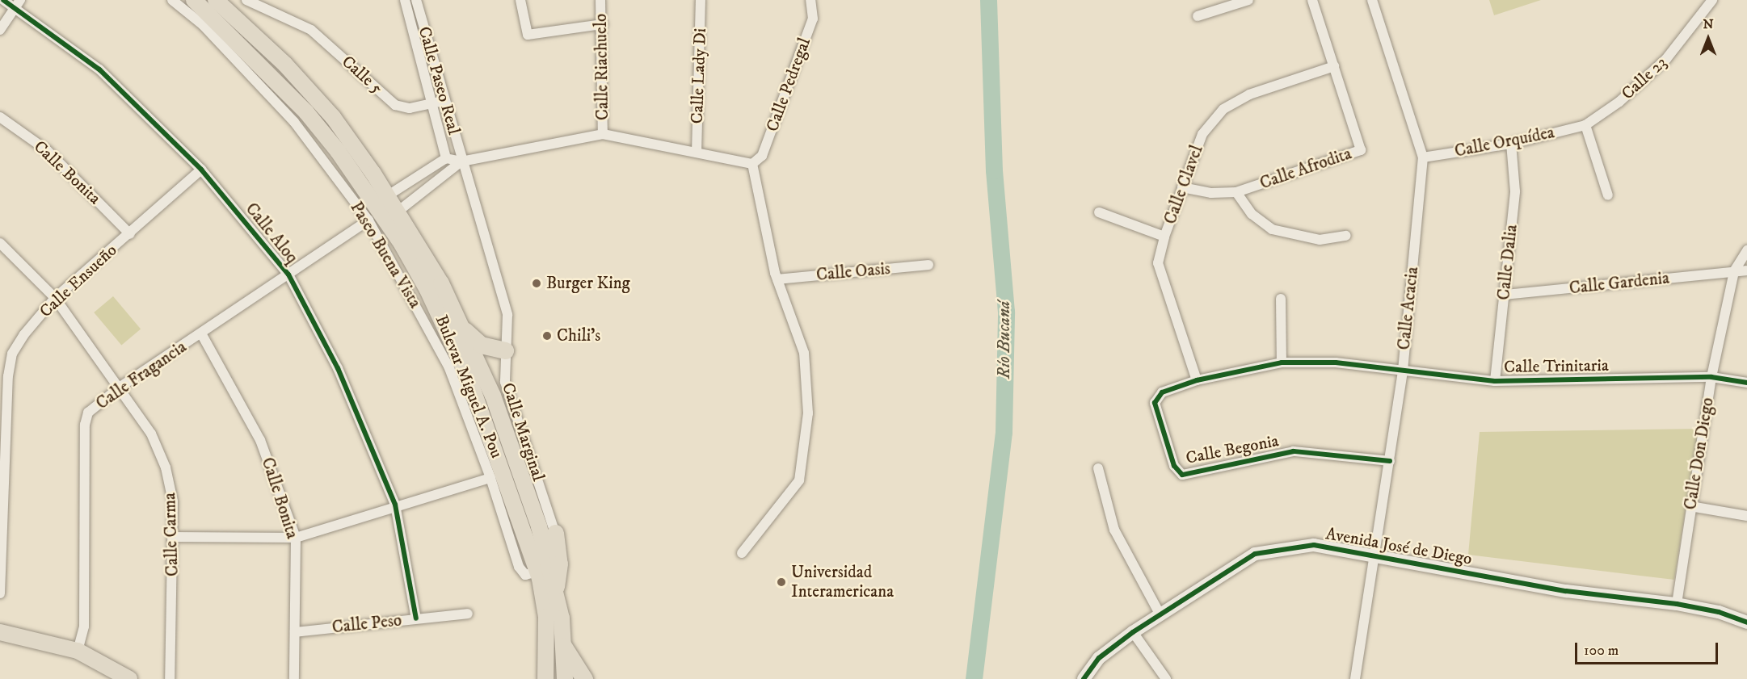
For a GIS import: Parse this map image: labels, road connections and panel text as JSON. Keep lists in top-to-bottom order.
{
  "streets": {
    "main road": ["Bulevar Miguel A. Pou"],
    "street": [
      "Calle Riachuelo",
      "Calle 5",
      "Calle Lady Di",
      "Calle 23",
      "Calle Paseo Real",
      "Calle Pedregal",
      "Calle Orquídea",
      "Calle Afrodita",
      "Calle Bonita",
      "Calle Clavel",
      "Calle Aloq",
      "Paseo Buena Vista",
      "Calle Dalia",
      "Calle Oasis",
      "Calle Ensueño",
      "Calle Gardenia",
      "Calle Acacia",
      "Calle Trinitaria",
      "Calle Fragancia",
      "Calle Marginal",
      "Calle Begonia",
      "Calle Don Diego",
      "Calle Carma",
      "Avenida José de Diego",
      "Calle Peso"
    ]
  },
  "crossings": [
    ["Calle 5", "Calle Paseo Real"],
    ["Calle 23", "Calle Orquídea"],
    ["Calle Paseo Real", "Calle Marginal"],
    ["Calle Orquídea", "Calle Dalia"],
    ["Calle Orquídea", "Calle Acacia"],
    ["Calle Afrodita", "Calle Clavel"],
    ["Calle Bonita", "Calle Ensueño"],
    ["Calle Bonita", "Calle Fragancia"],
    ["Calle Bonita", "Calle Peso"],
    ["Calle Clavel", "Calle Begonia"],
    ["Calle Aloq", "Calle Ensueño"],
    ["Calle Aloq", "Calle Fragancia"],
    ["Calle Aloq", "Calle Peso"],
    ["Paseo Buena Vista", "Calle Fragancia"],
    ["Paseo Buena Vista", "Bulevar Miguel A. Pou"],
    ["Calle Dalia", "Calle Gardenia"],
    ["Calle Dalia", "Calle Trinitaria"],
    ["Calle Ensueño", "Calle Carma"],
    ["Calle Gardenia", "Calle Don Diego"],
    ["Calle Acacia", "Calle Trinitaria"],
    ["Calle Acacia", "Calle Begonia"],
    ["Calle Acacia", "Avenida José de Diego"],
    ["Calle Trinitaria", "Calle Begonia"],
    ["Calle Trinitaria", "Calle Don Diego"],
    ["Calle Fragancia", "Calle Carma"],
    ["Calle Don Diego", "Avenida José de Diego"]
  ],
  "water": ["Río Bucaná"],
  "places": ["Burger King", "Chili's", "Universidad Interamericana"],
  "scale_bar": "100 m",
  "north": "top"
}
